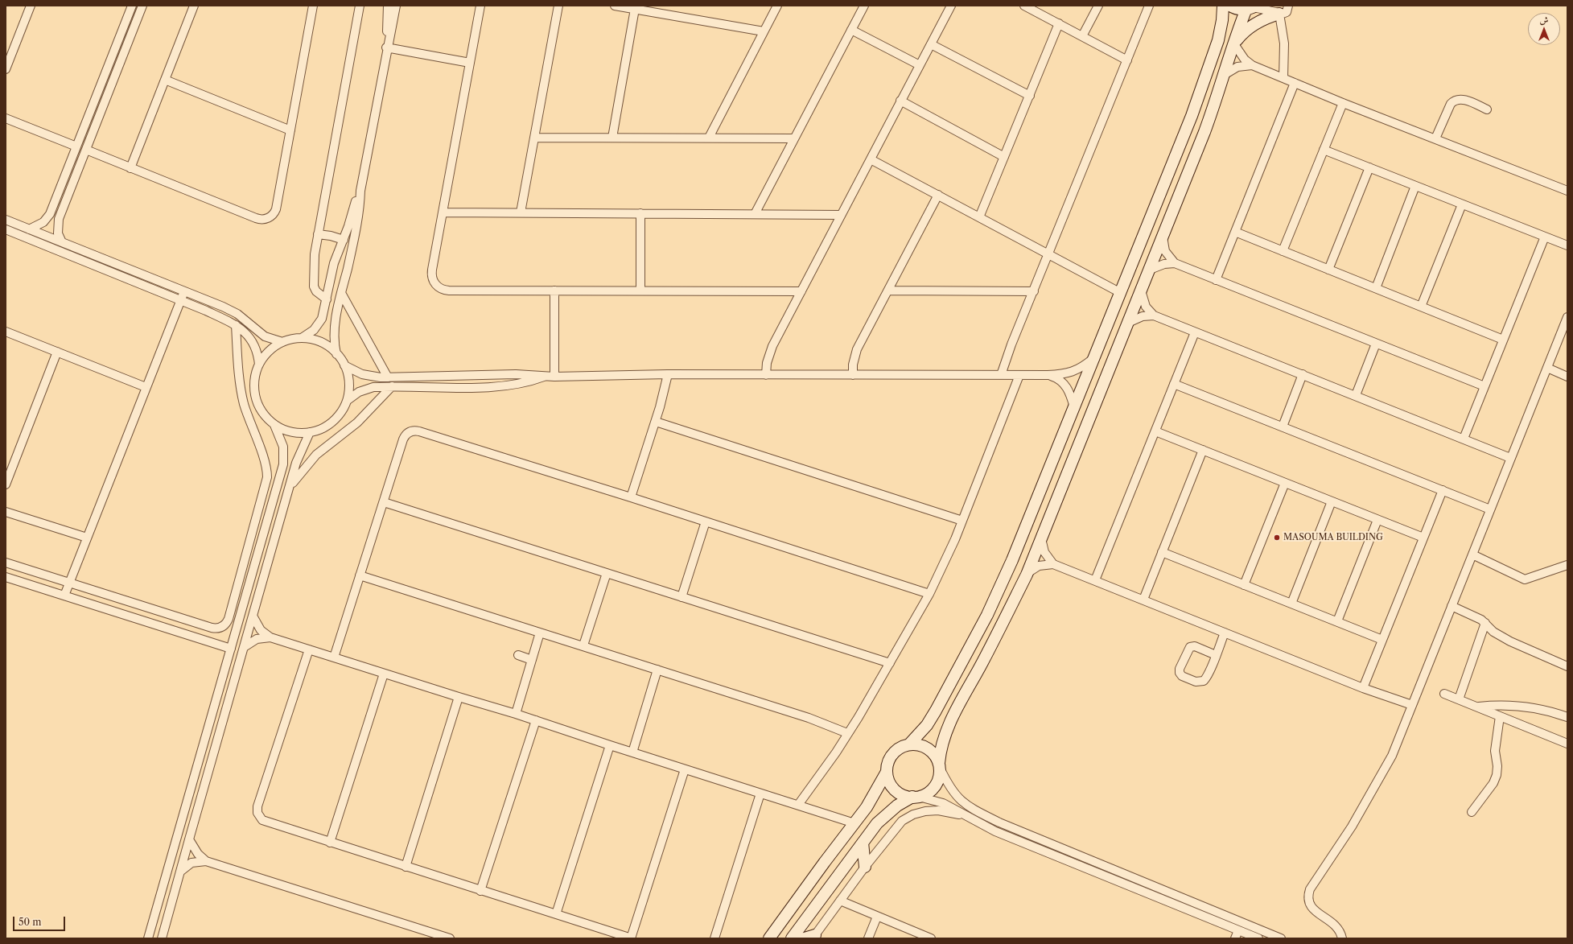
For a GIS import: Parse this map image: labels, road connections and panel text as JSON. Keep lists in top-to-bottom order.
{
  "places": ["MASOUMA BUILDING"],
  "scale_bar": "50 m",
  "north": "top"
}
